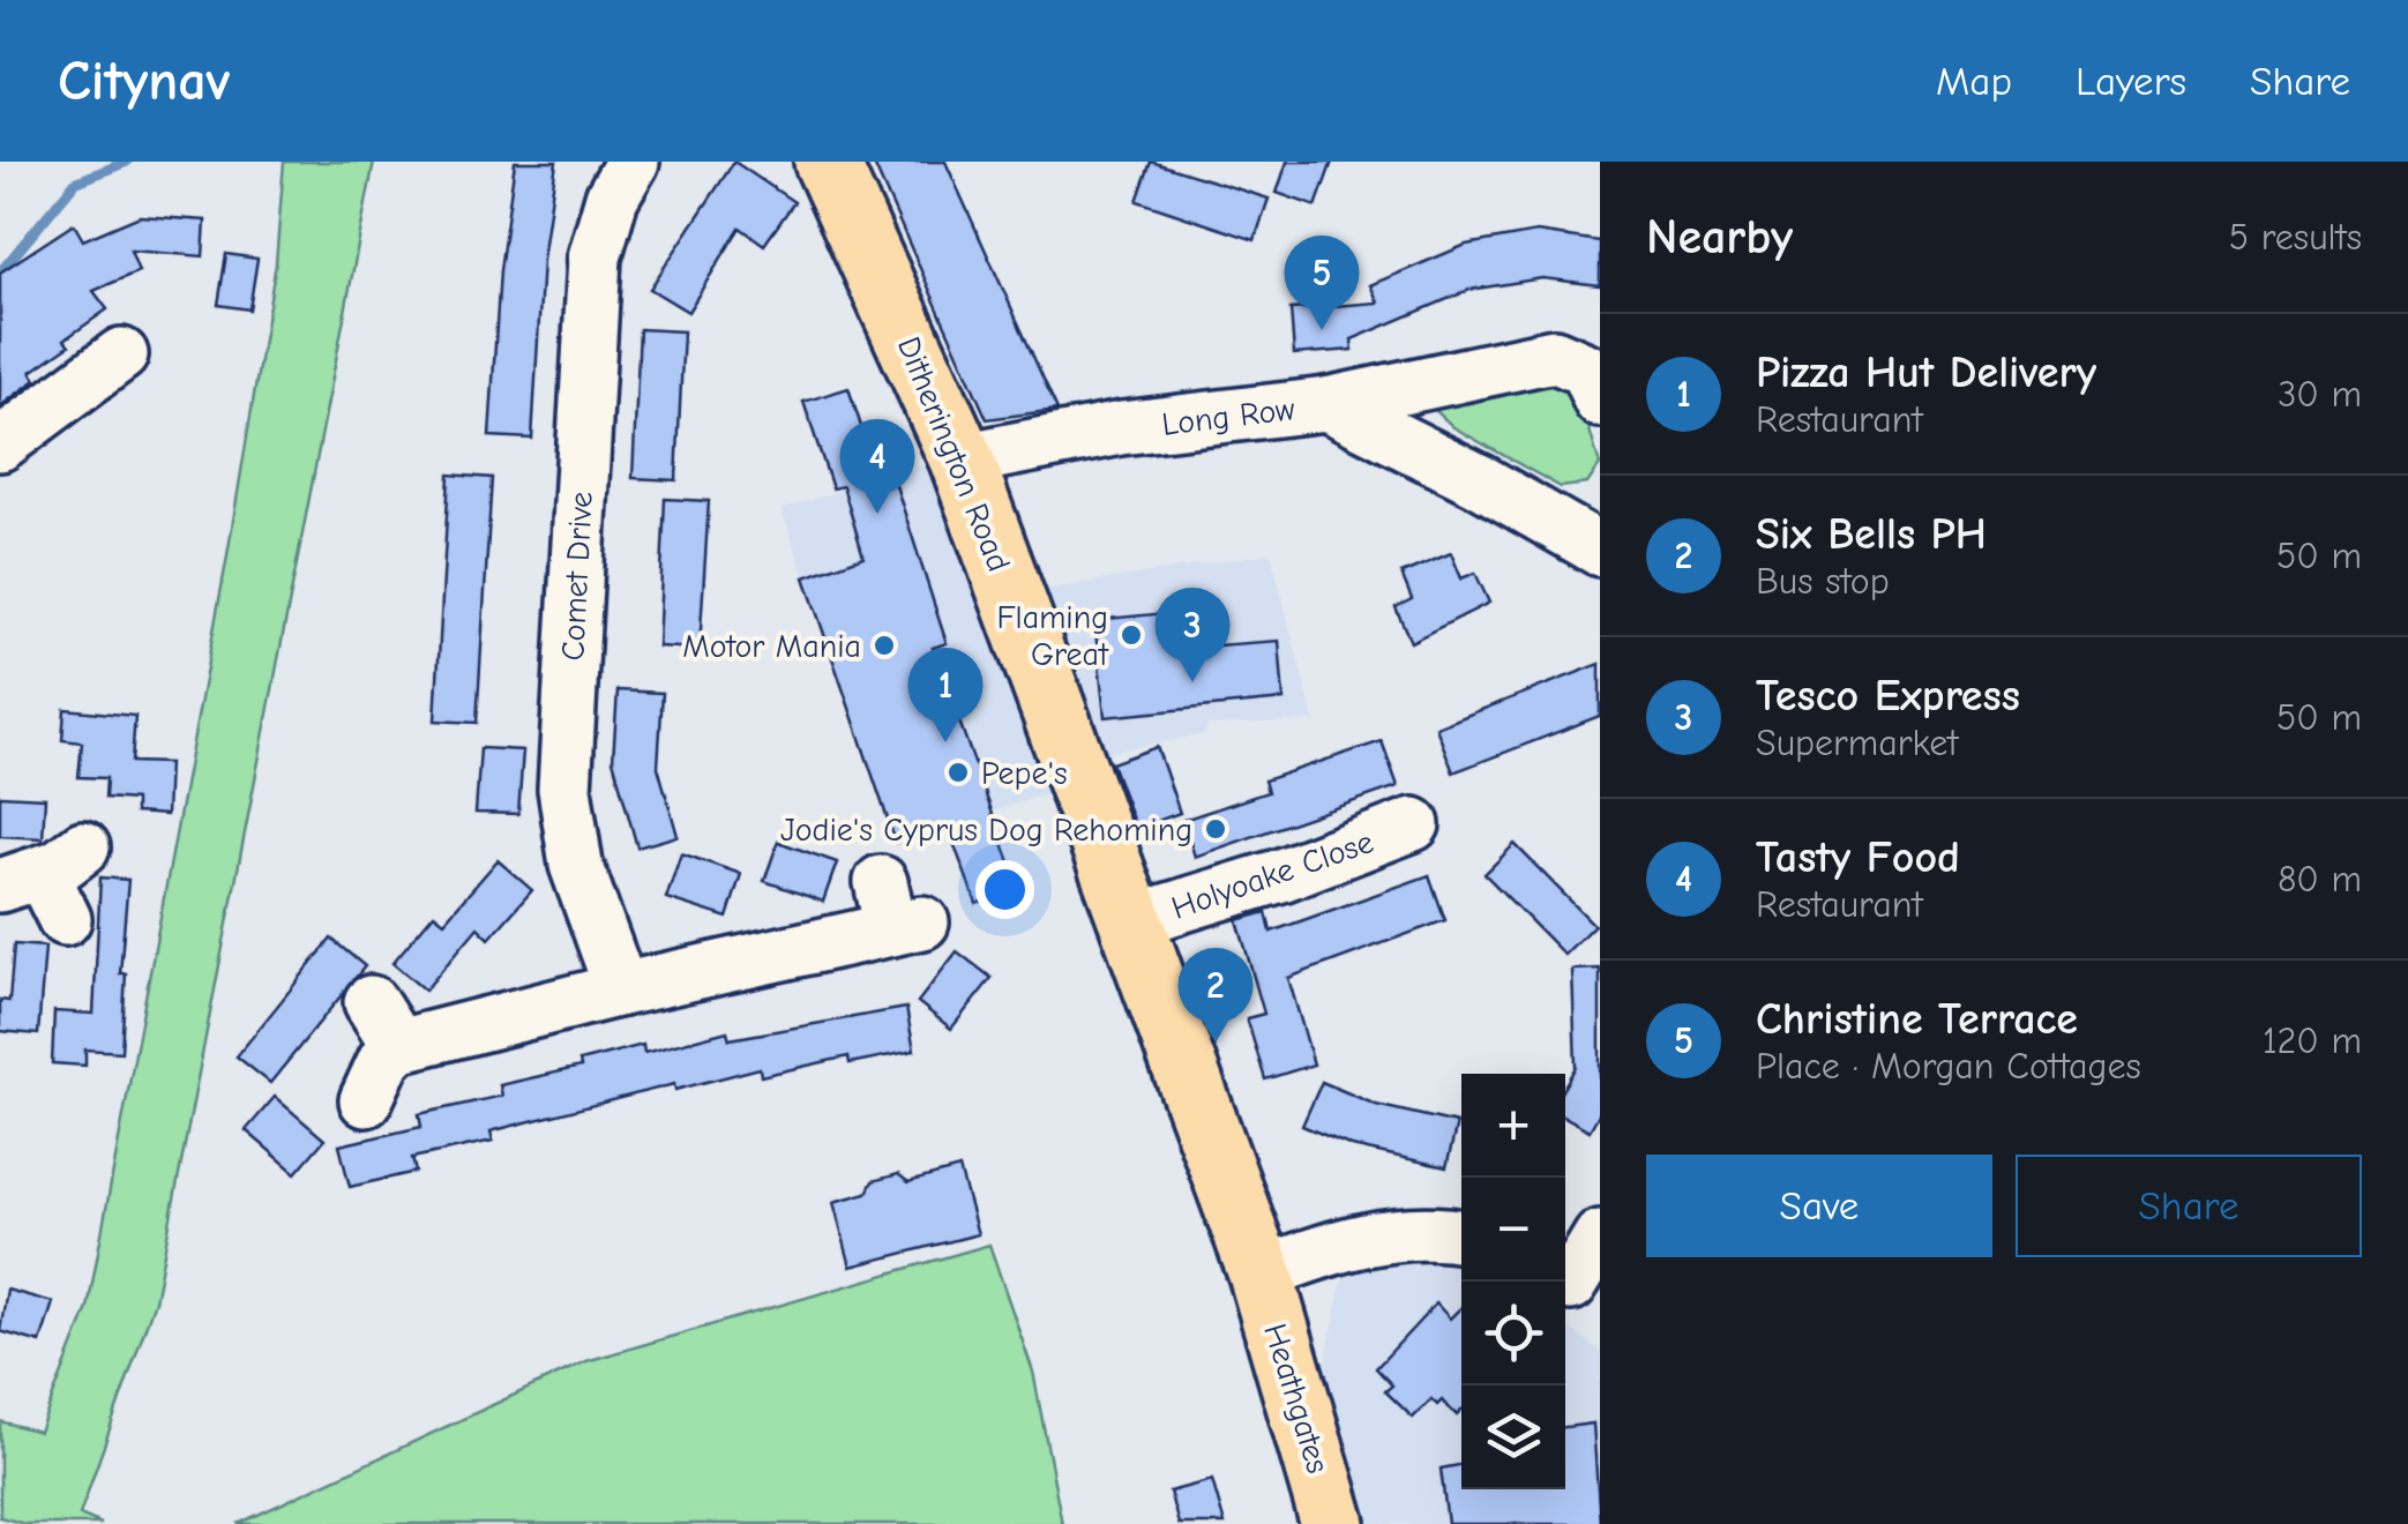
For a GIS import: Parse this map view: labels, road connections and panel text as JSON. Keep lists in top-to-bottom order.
{
  "streets": {
    "main road": ["Ditherington Road", "Heathgates"],
    "street": ["Long Row", "Comet Drive", "Holyoake Close"]
  },
  "crossings": [
    ["Long Row", "Ditherington Road"],
    ["Ditherington Road", "Holyoake Close"],
    ["Ditherington Road", "Heathgates"]
  ],
  "places": [
    "Flaming Great",
    "Motor Mania",
    "Pepe's",
    "Jodie's Cyprus Dog Rehoming"
  ],
  "page": {
    "header": "Citynav",
    "nav": ["Map", "Layers", "Share"],
    "heading": ["Nearby", "5 results"],
    "pins": [
      "5",
      "4",
      "3",
      "1",
      "2"
    ],
    "list": [
      {
        "mark": "1",
        "name": "Pizza Hut Delivery",
        "note": "Restaurant",
        "value": "30 m"
      },
      {
        "mark": "2",
        "name": "Six Bells PH",
        "note": "Bus stop",
        "value": "50 m"
      },
      {
        "mark": "3",
        "name": "Tesco Express",
        "note": "Supermarket",
        "value": "50 m"
      },
      {
        "mark": "4",
        "name": "Tasty Food",
        "note": "Restaurant",
        "value": "80 m"
      },
      {
        "mark": "5",
        "name": "Christine Terrace",
        "note": "Place · Morgan Cottages",
        "value": "120 m"
      }
    ],
    "map_buttons": ["+", "−"],
    "buttons": ["Save", "Share"]
  }
}
